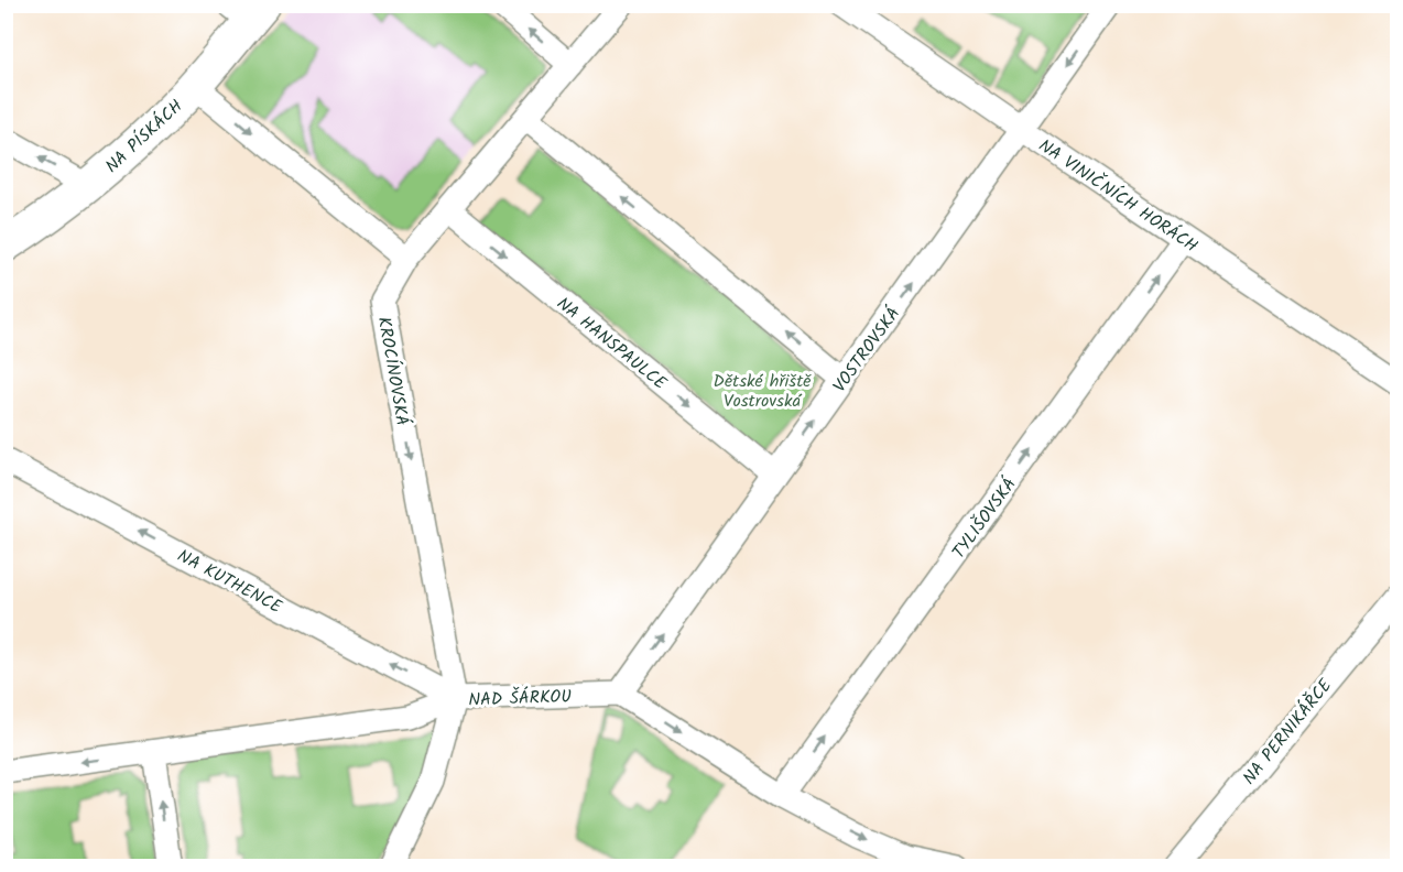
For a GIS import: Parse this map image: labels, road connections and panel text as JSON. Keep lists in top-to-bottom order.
{
  "streets": {
    "street": [
      "NA PÍSKÁCH",
      "NA VINIČNÍCH HORÁCH",
      "NA HANSPAULCE",
      "VOSTROVSKÁ",
      "KROCÍNOVSKÁ",
      "TYLIŠOVSKÁ",
      "NA KUTHENCE",
      "NAD ŠÁRKOU",
      "NA PERNIKÁŘCE"
    ]
  },
  "crossings": [
    ["NA VINIČNÍCH HORÁCH", "VOSTROVSKÁ"],
    ["NA VINIČNÍCH HORÁCH", "TYLIŠOVSKÁ"],
    ["NA HANSPAULCE", "VOSTROVSKÁ"],
    ["NA HANSPAULCE", "KROCÍNOVSKÁ"],
    ["VOSTROVSKÁ", "NAD ŠÁRKOU"],
    ["KROCÍNOVSKÁ", "NA KUTHENCE"],
    ["KROCÍNOVSKÁ", "NAD ŠÁRKOU"],
    ["NA KUTHENCE", "NAD ŠÁRKOU"]
  ],
  "one_way": ["KROCÍNOVSKÁ", "TYLIŠOVSKÁ", "NA KUTHENCE"],
  "parks": ["Dětské hřiště Vostrovská"]
}
